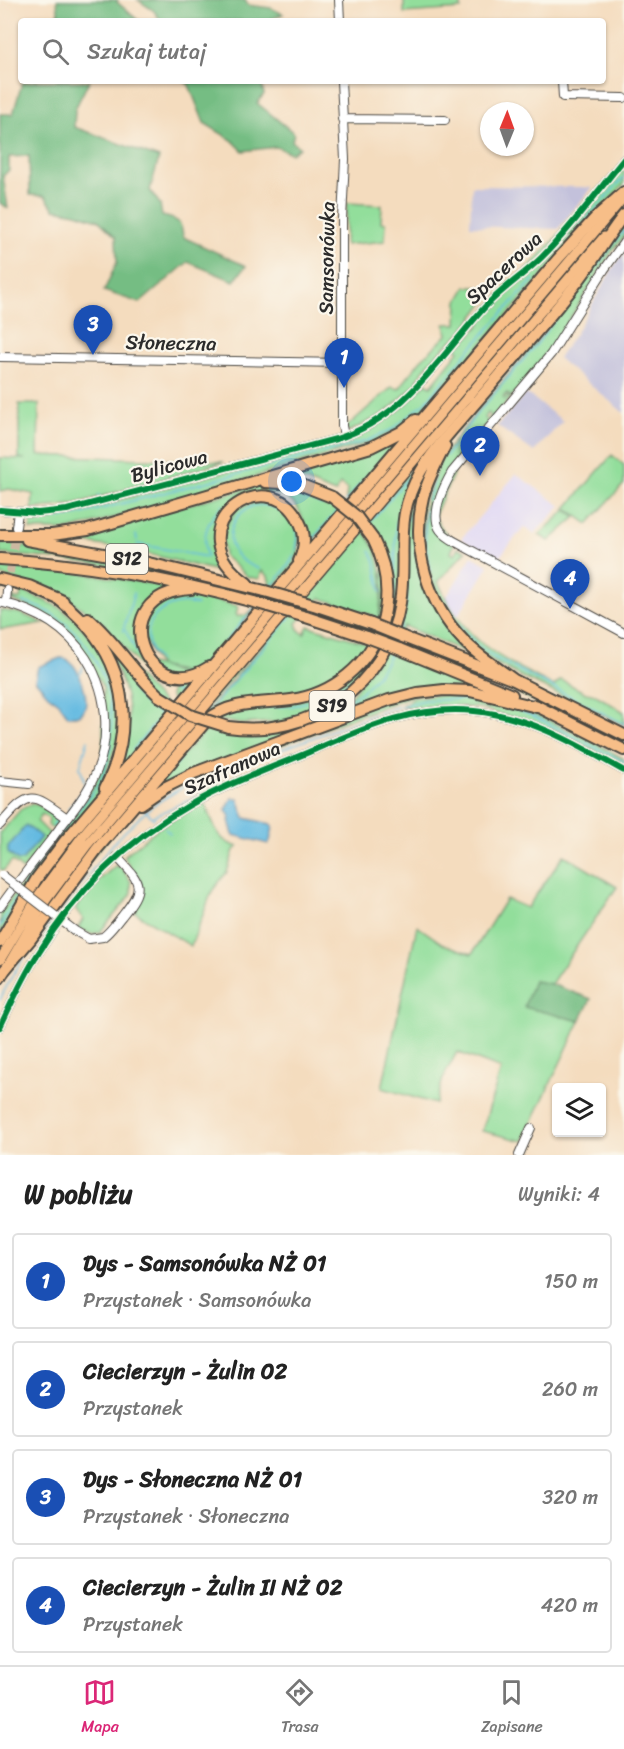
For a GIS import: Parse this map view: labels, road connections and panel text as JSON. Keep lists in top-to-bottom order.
{
  "streets": {
    "highway": ["S12", "S19"],
    "street": [
      "Samsonówka",
      "Spacerowa",
      "Słoneczna",
      "Bylicowa",
      "Szafranowa"
    ]
  },
  "crossings": [
    ["Samsonówka", "Spacerowa"],
    ["Samsonówka", "Słoneczna"],
    ["Samsonówka", "Bylicowa"],
    ["Spacerowa", "Bylicowa"]
  ],
  "north": "top",
  "page": {
    "search": "Szukaj tutaj",
    "pins": [
      "3",
      "1",
      "2",
      "4"
    ],
    "heading": ["W pobliżu", "Wyniki: 4"],
    "list": [
      {
        "mark": "1",
        "name": "Dys - Samsonówka NŻ 01",
        "note": "Przystanek · Samsonówka",
        "value": "150 m"
      },
      {
        "mark": "2",
        "name": "Ciecierzyn - Żulin 02",
        "note": "Przystanek",
        "value": "260 m"
      },
      {
        "mark": "3",
        "name": "Dys - Słoneczna NŻ 01",
        "note": "Przystanek · Słoneczna",
        "value": "320 m"
      },
      {
        "mark": "4",
        "name": "Ciecierzyn - Żulin II NŻ 02",
        "note": "Przystanek",
        "value": "420 m"
      }
    ],
    "nav": ["Mapa", "Trasa", "Zapisane"]
  }
}
